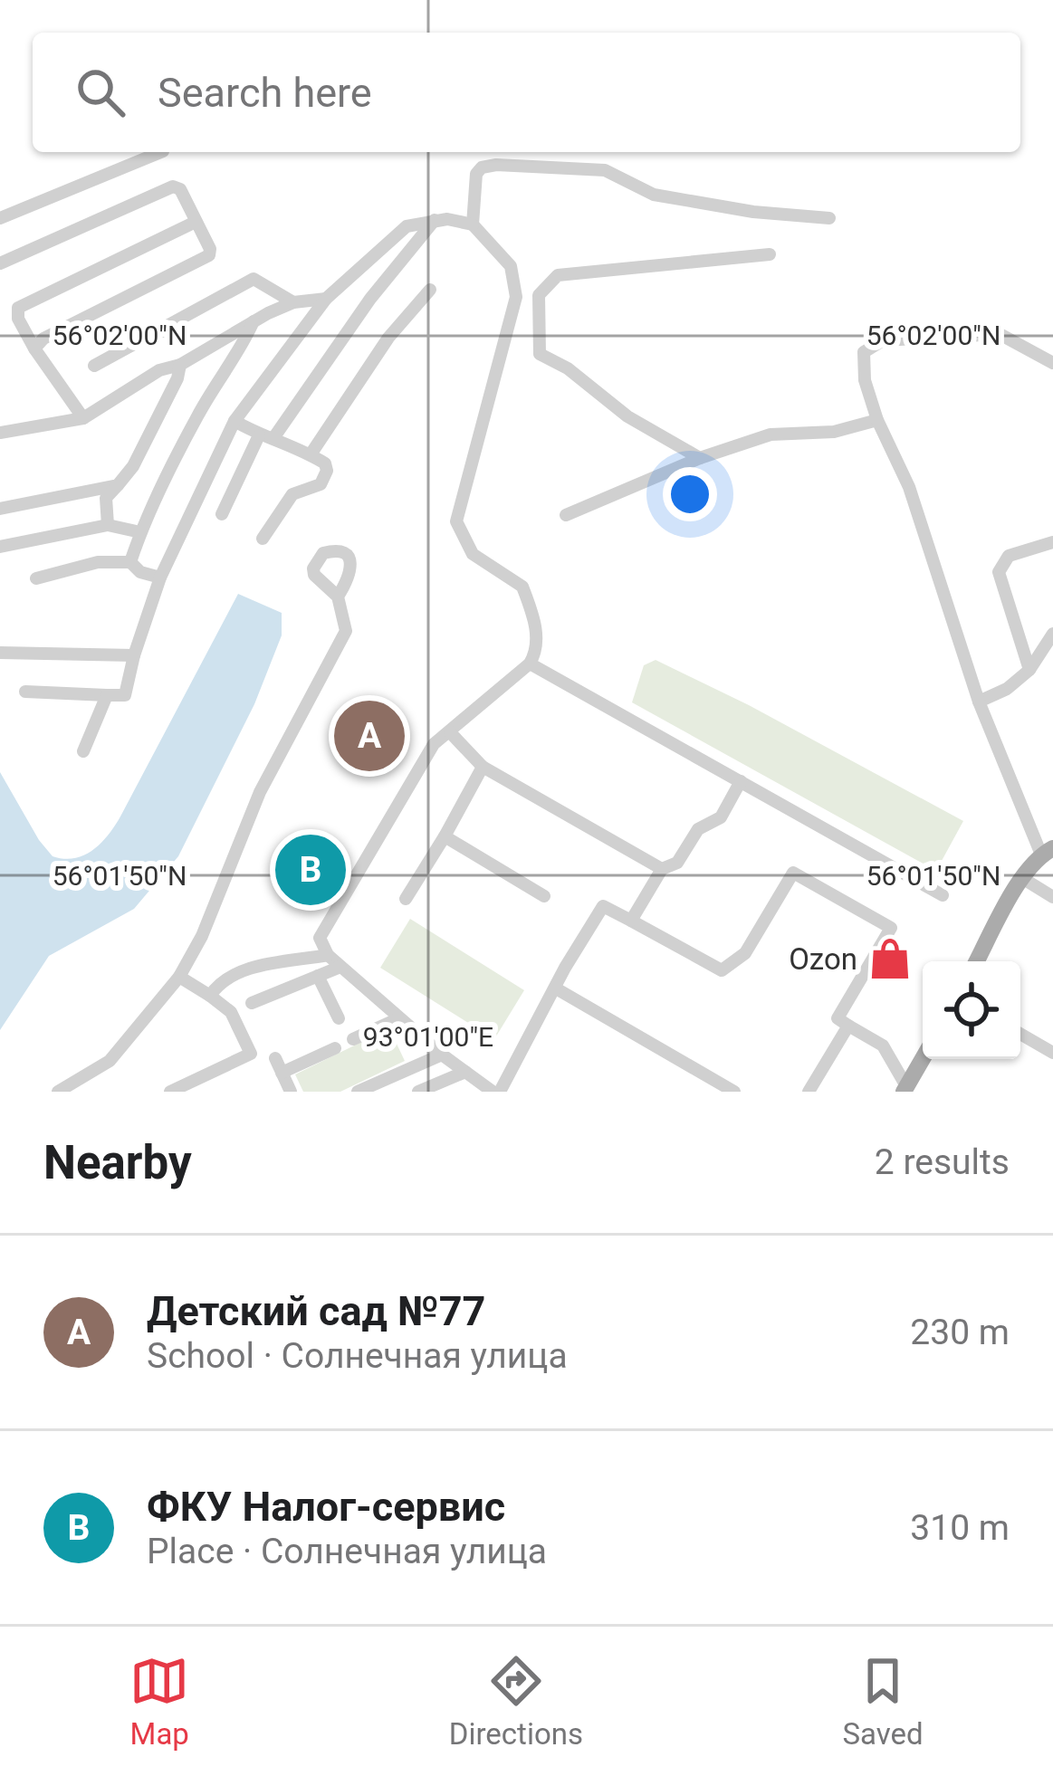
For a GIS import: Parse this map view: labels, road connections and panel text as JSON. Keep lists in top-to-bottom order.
{
  "places": {
    "shop": ["Ozon"]
  },
  "page": {
    "search": "Search here",
    "pins": ["A", "B"],
    "heading": ["Nearby", "2 results"],
    "list": [
      {
        "mark": "A",
        "name": "Детский сад №77",
        "note": "School · Солнечная улица",
        "value": "230 m"
      },
      {
        "mark": "B",
        "name": "ФКУ Налог-сервис",
        "note": "Place · Солнечная улица",
        "value": "310 m"
      }
    ],
    "nav": ["Map", "Directions", "Saved"]
  },
  "coordinates": ["56°02'00\"N", "56°01'50\"N", "93°01'00\"E"]
}
